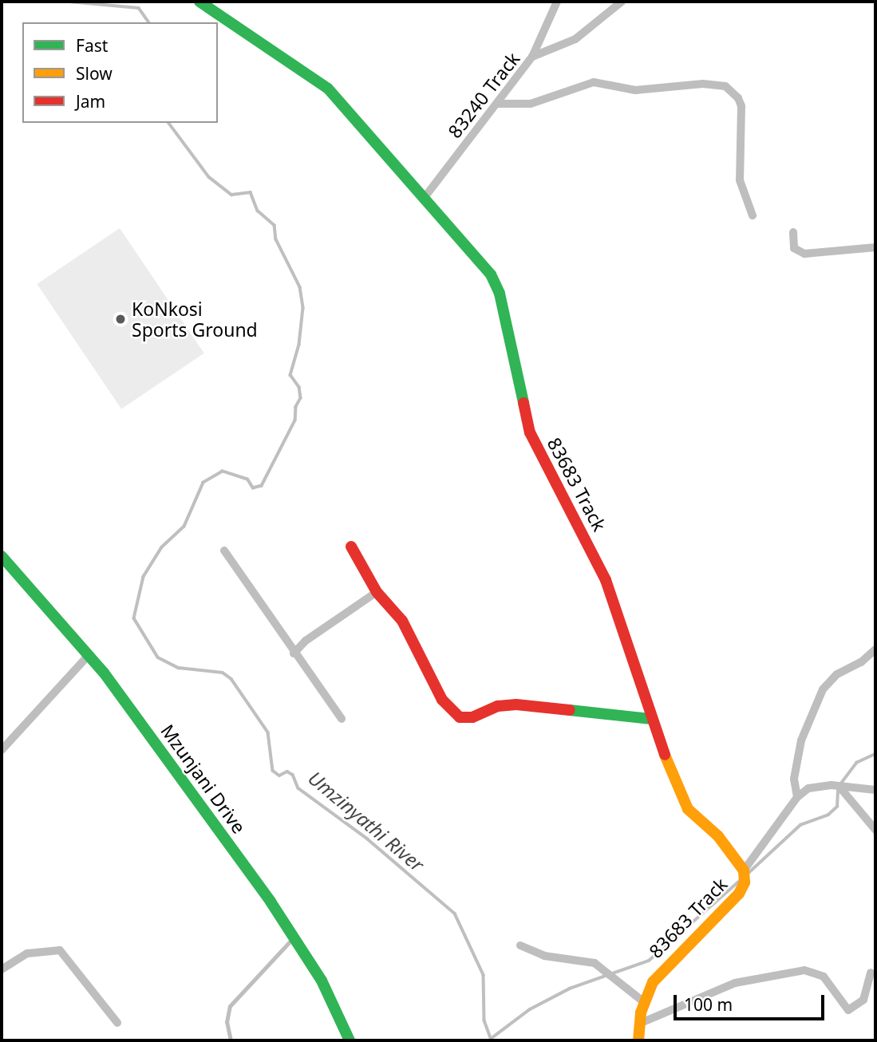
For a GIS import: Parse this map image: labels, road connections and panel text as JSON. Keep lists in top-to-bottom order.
{
  "streets": {
    "street": ["83240 Track", "83683 Track", "Mzunjani Drive"]
  },
  "crossings": [
    ["83240 Track", "83683 Track"]
  ],
  "water": ["Umzinyathi River"],
  "places": ["KoNkosi Sports Ground"],
  "legend": ["Fast", "Slow", "Jam"],
  "scale_bar": "100 m"
}
